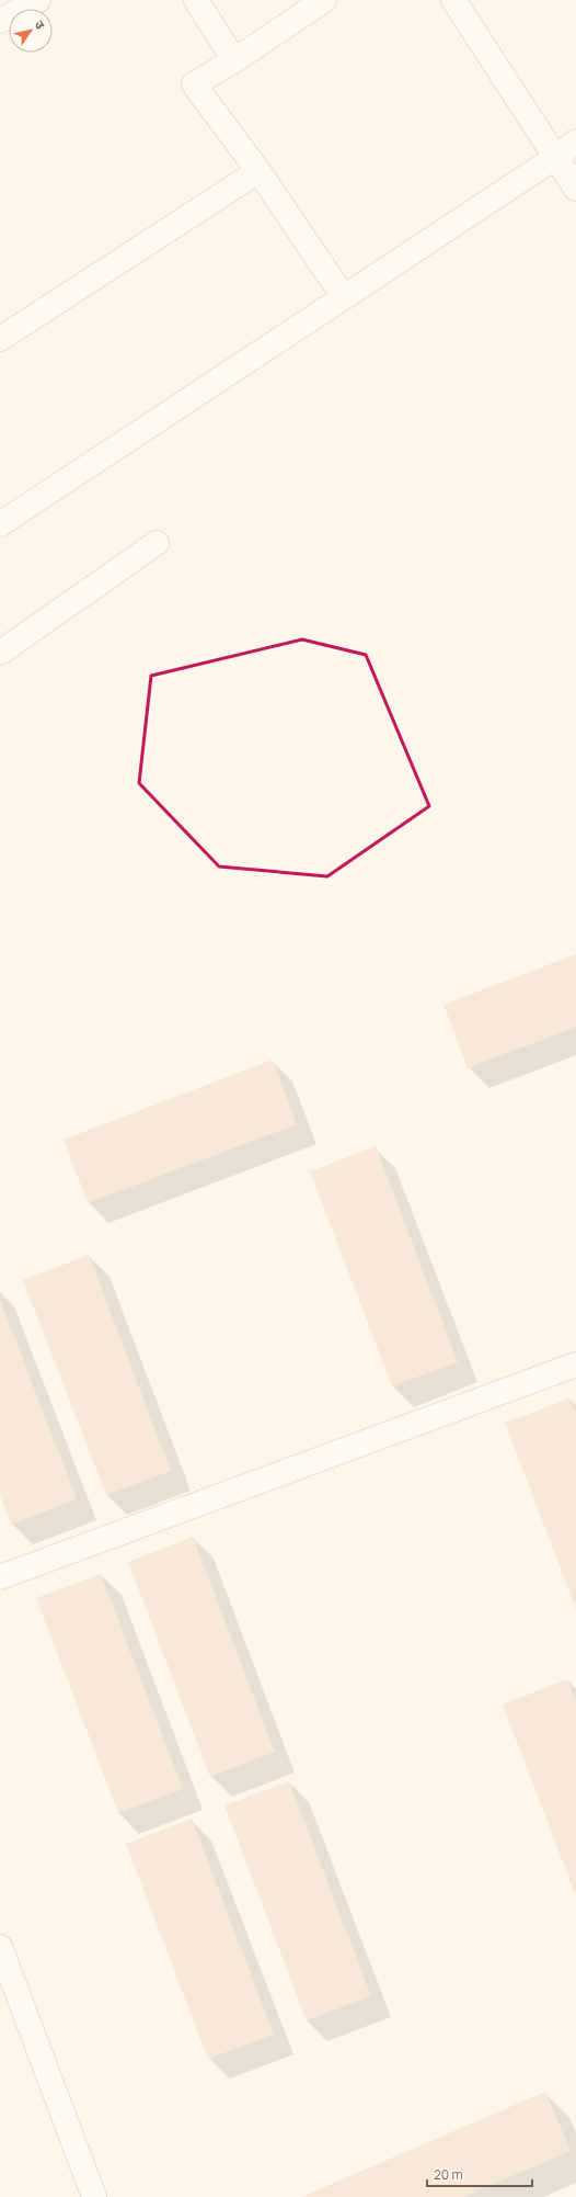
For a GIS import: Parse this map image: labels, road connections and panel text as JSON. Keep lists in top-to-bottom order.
{
  "scale_bar": "20 m",
  "north": "top right"
}
